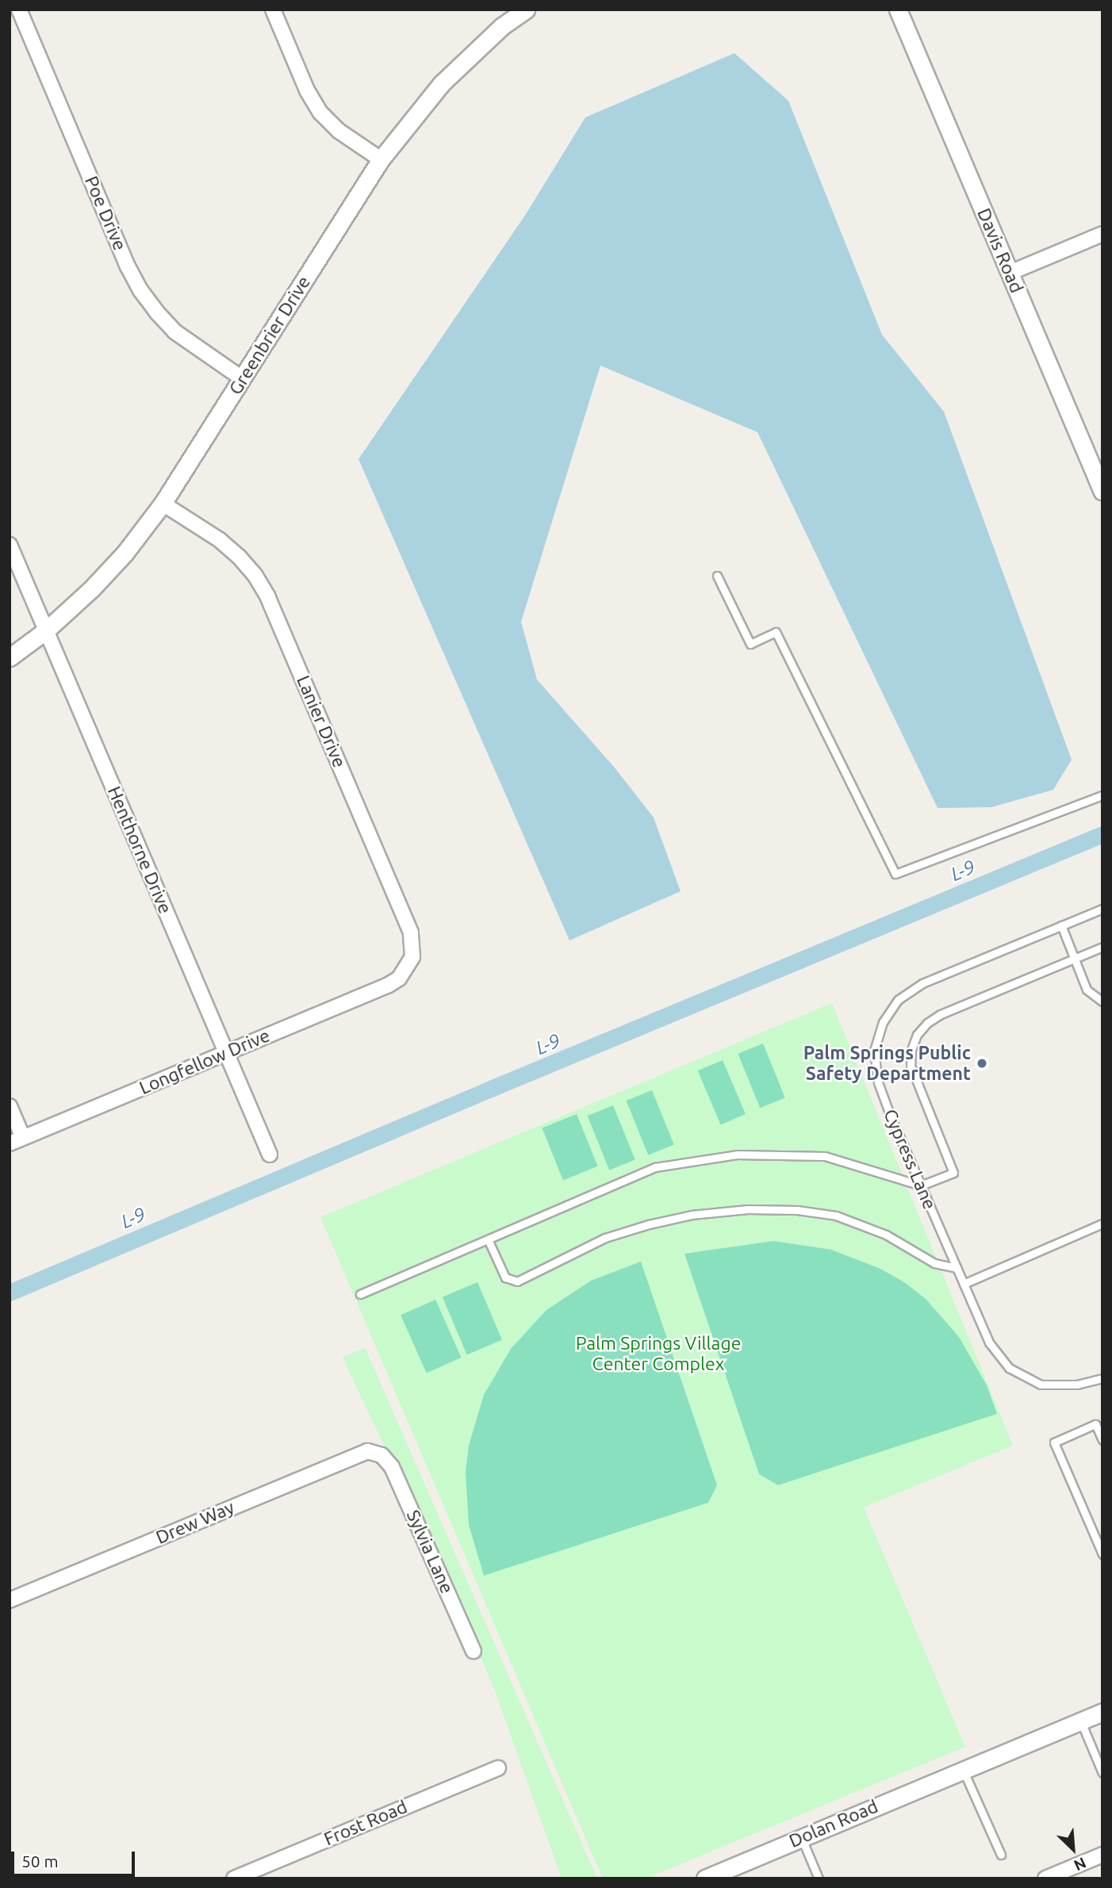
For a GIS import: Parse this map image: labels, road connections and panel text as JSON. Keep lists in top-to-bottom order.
{
  "streets": {
    "street": [
      "Poe Drive",
      "Davis Road",
      "Greenbrier Drive",
      "Lanier Drive",
      "Henthorne Drive",
      "Longfellow Drive",
      "Drew Way",
      "Sylvia Lane",
      "Frost Road",
      "Dolan Road"
    ],
    "lane": ["Cypress Lane"]
  },
  "crossings": [
    ["Poe Drive", "Greenbrier Drive"],
    ["Greenbrier Drive", "Lanier Drive"],
    ["Greenbrier Drive", "Henthorne Drive"],
    ["Lanier Drive", "Longfellow Drive"],
    ["Henthorne Drive", "Longfellow Drive"],
    ["Drew Way", "Sylvia Lane"]
  ],
  "water": ["L-9"],
  "parks": ["Palm Springs Village Center Complex"],
  "places": ["Palm Springs Public Safety Department"],
  "scale_bar": "50 m",
  "north": "bottom right"
}
